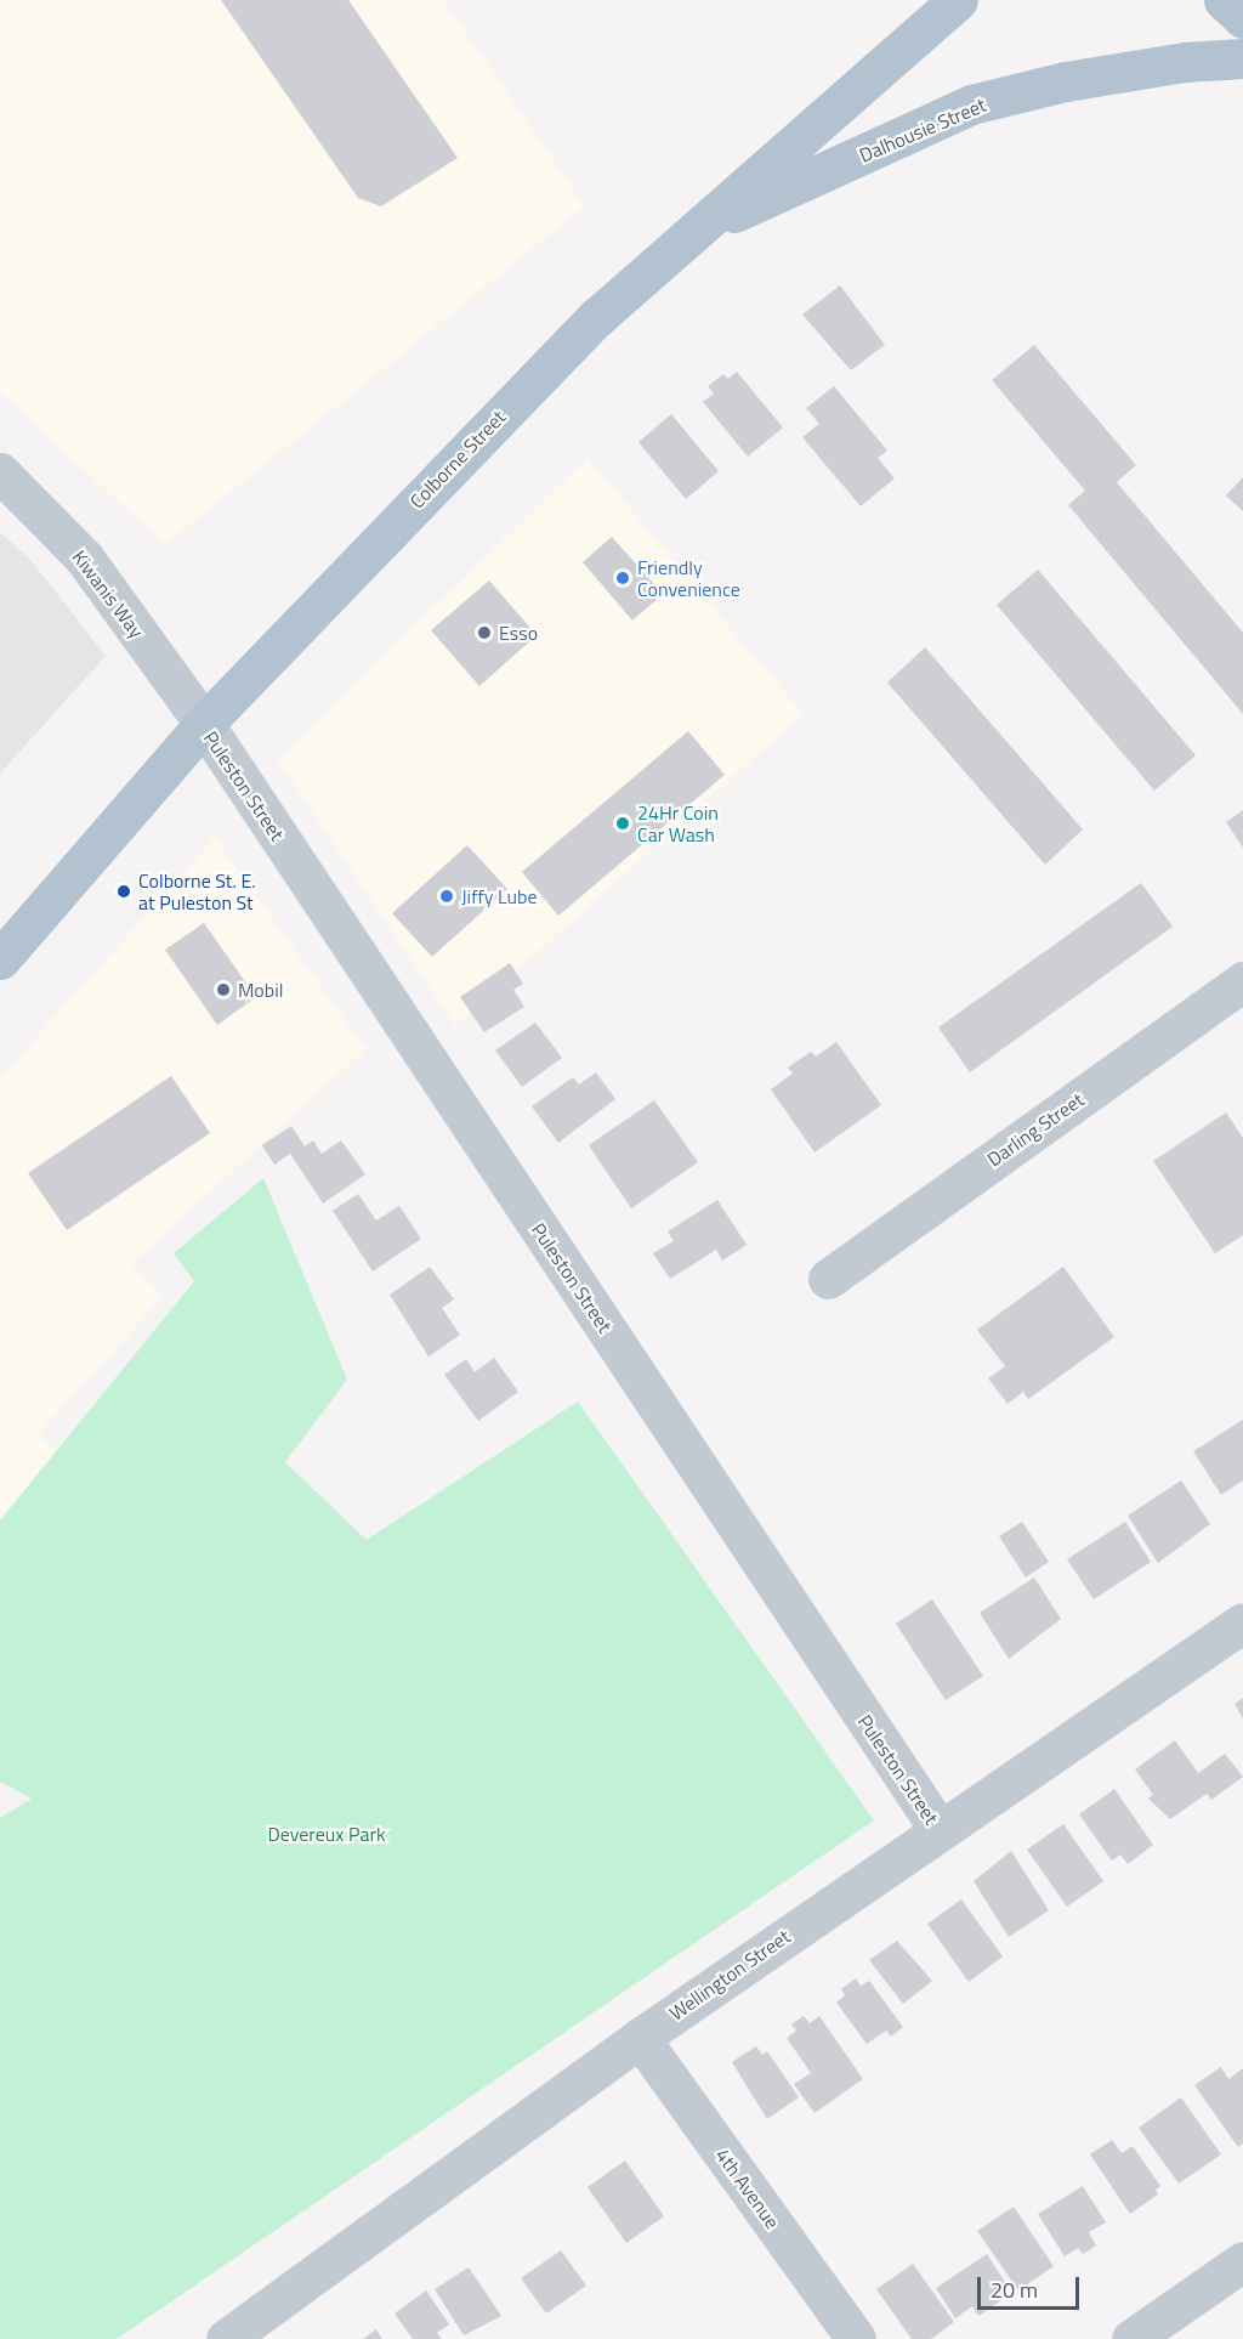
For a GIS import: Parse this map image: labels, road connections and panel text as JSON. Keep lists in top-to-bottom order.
{
  "streets": {
    "main road": ["Dalhousie Street", "Colborne Street"],
    "street": [
      "Kiwanis Way",
      "Puleston Street",
      "Darling Street",
      "Wellington Street",
      "4th Avenue"
    ]
  },
  "crossings": [
    ["Dalhousie Street", "Colborne Street"],
    ["Colborne Street", "Kiwanis Way"],
    ["Colborne Street", "Puleston Street"],
    ["Kiwanis Way", "Puleston Street"],
    ["Puleston Street", "Wellington Street"],
    ["Wellington Street", "4th Avenue"]
  ],
  "parks": ["Devereux Park"],
  "places": [
    "Friendly Convenience",
    "Esso",
    "24Hr Coin Car Wash",
    "Colborne St. E. at Puleston St",
    "Jiffy Lube",
    "Mobil"
  ],
  "scale_bar": "20 m"
}
